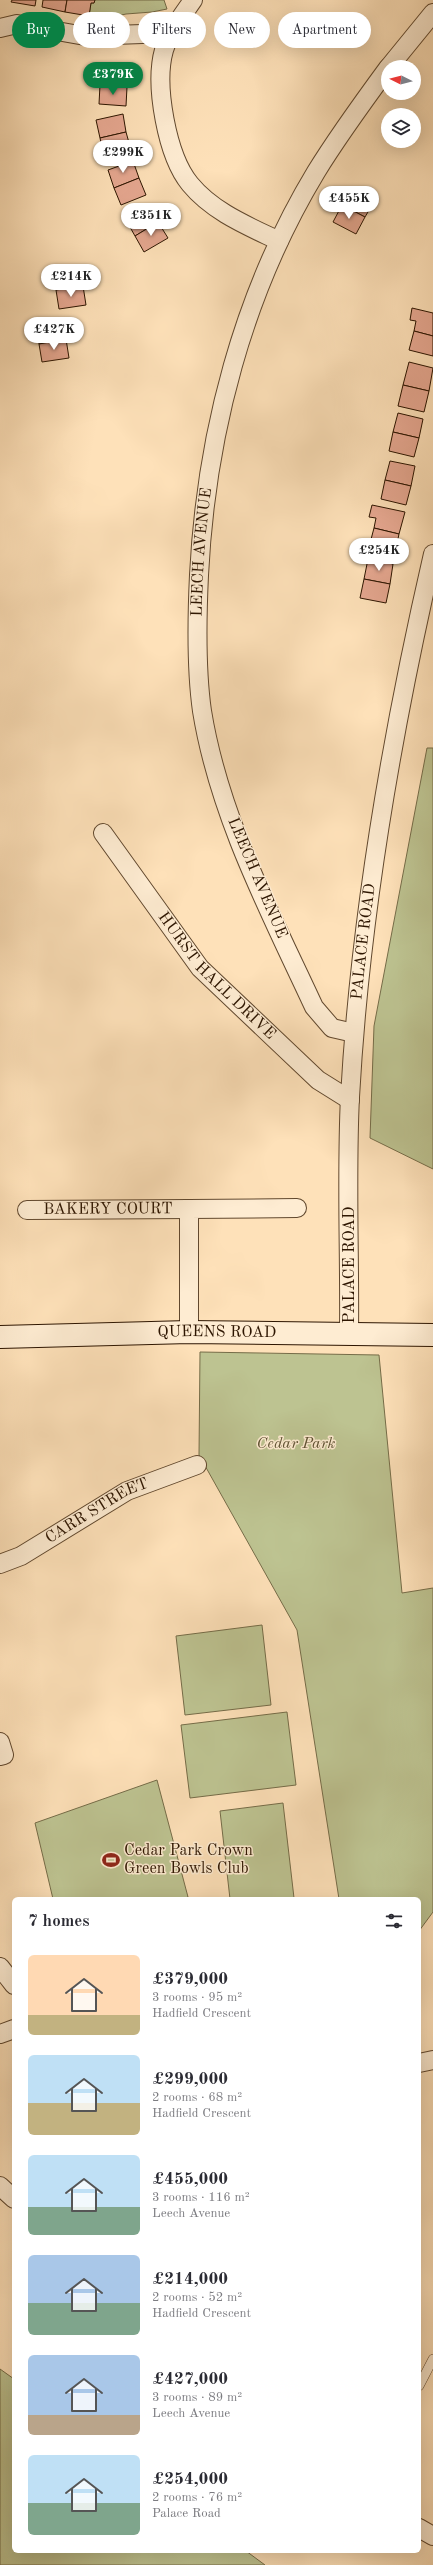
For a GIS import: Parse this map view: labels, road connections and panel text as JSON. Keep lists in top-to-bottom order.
{
  "streets": {
    "main road": ["QUEENS ROAD"],
    "street": [
      "LEECH AVENUE",
      "PALACE ROAD",
      "HURST HALL DRIVE",
      "BAKERY COURT",
      "CARR STREET"
    ]
  },
  "crossings": [
    ["LEECH AVENUE", "PALACE ROAD"],
    ["PALACE ROAD", "HURST HALL DRIVE"],
    ["PALACE ROAD", "QUEENS ROAD"],
    ["BAKERY COURT", "QUEENS ROAD"]
  ],
  "parks": ["Cedar Park"],
  "places": {
    "sports": ["Cedar Park Crown Green Bowls Club"]
  },
  "north": "left",
  "page": {
    "chip": [
      "Buy",
      "Rent",
      "Filters",
      "New",
      "Apartment"
    ],
    "price": [
      "£379K",
      "£299K",
      "£455K",
      "£351K",
      "£214K",
      "£427K",
      "£254K"
    ],
    "heading": "7 homes",
    "list": [
      {
        "name": "£379,000",
        "note": "3 rooms · 95 m² · Hadfield Crescent"
      },
      {
        "name": "£299,000",
        "note": "2 rooms · 68 m² · Hadfield Crescent"
      },
      {
        "name": "£455,000",
        "note": "3 rooms · 116 m² · Leech Avenue"
      },
      {
        "name": "£214,000",
        "note": "2 rooms · 52 m² · Hadfield Crescent"
      },
      {
        "name": "£427,000",
        "note": "3 rooms · 89 m² · Leech Avenue"
      },
      {
        "name": "£254,000",
        "note": "2 rooms · 76 m² · Palace Road"
      }
    ]
  }
}
